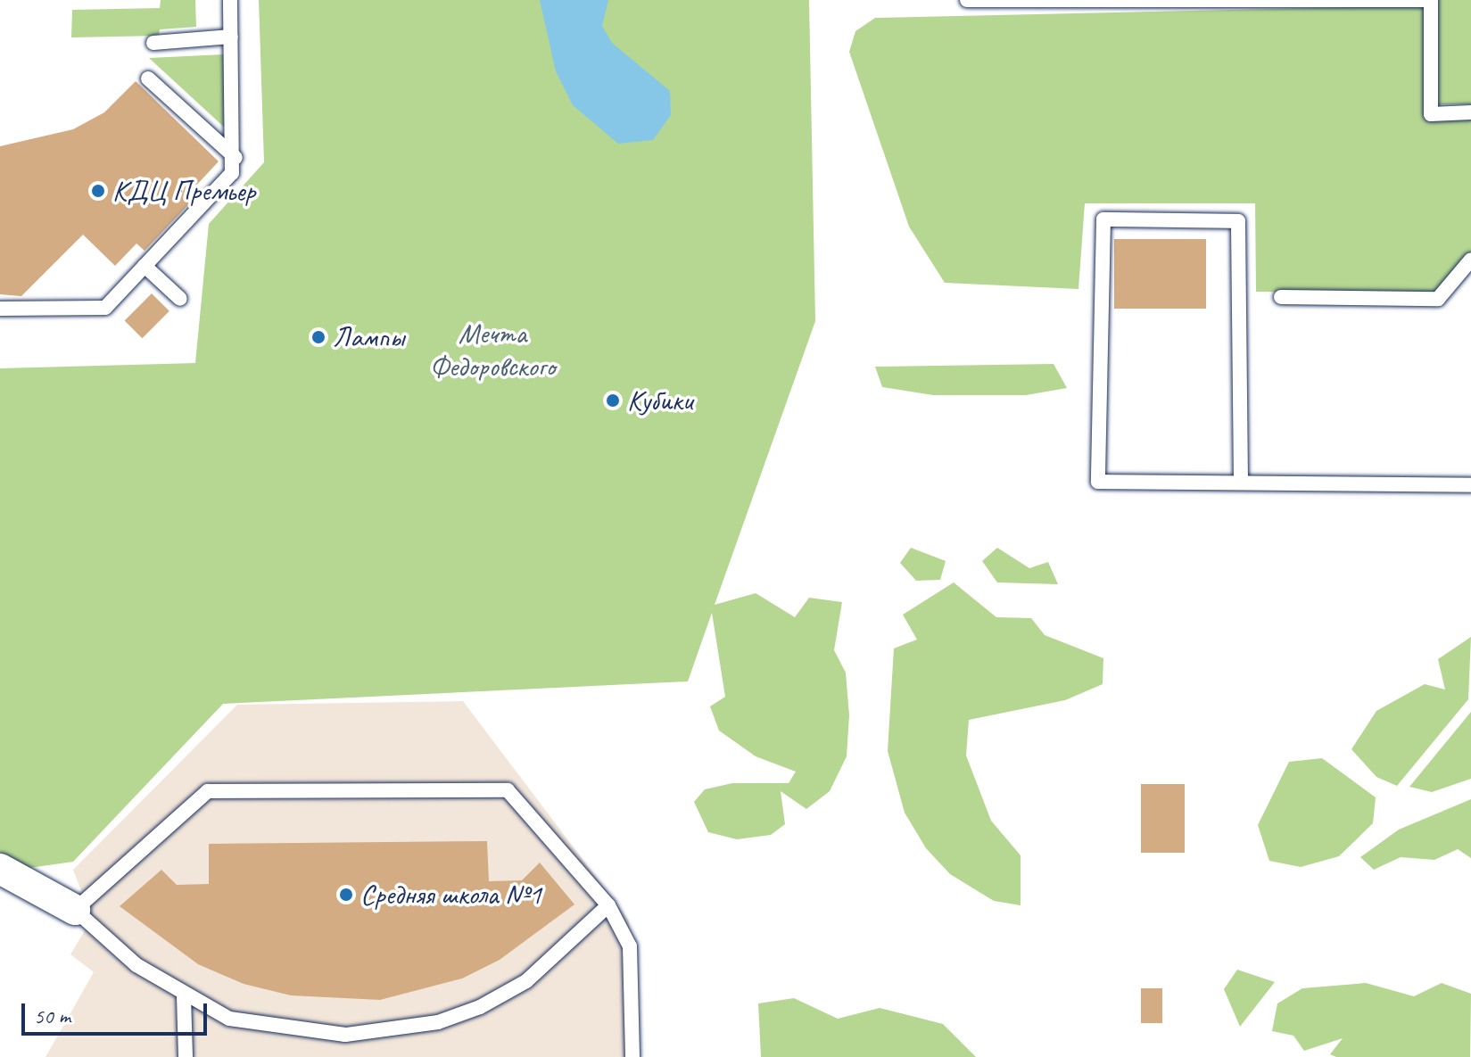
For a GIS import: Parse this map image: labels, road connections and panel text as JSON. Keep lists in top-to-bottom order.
{
  "parks": ["Мечта Федоровского"],
  "places": [
    "КДЦ Премьер",
    "Лампы",
    "Кубики",
    "Средняя школа №1"
  ],
  "scale_bar": "50 m"
}
